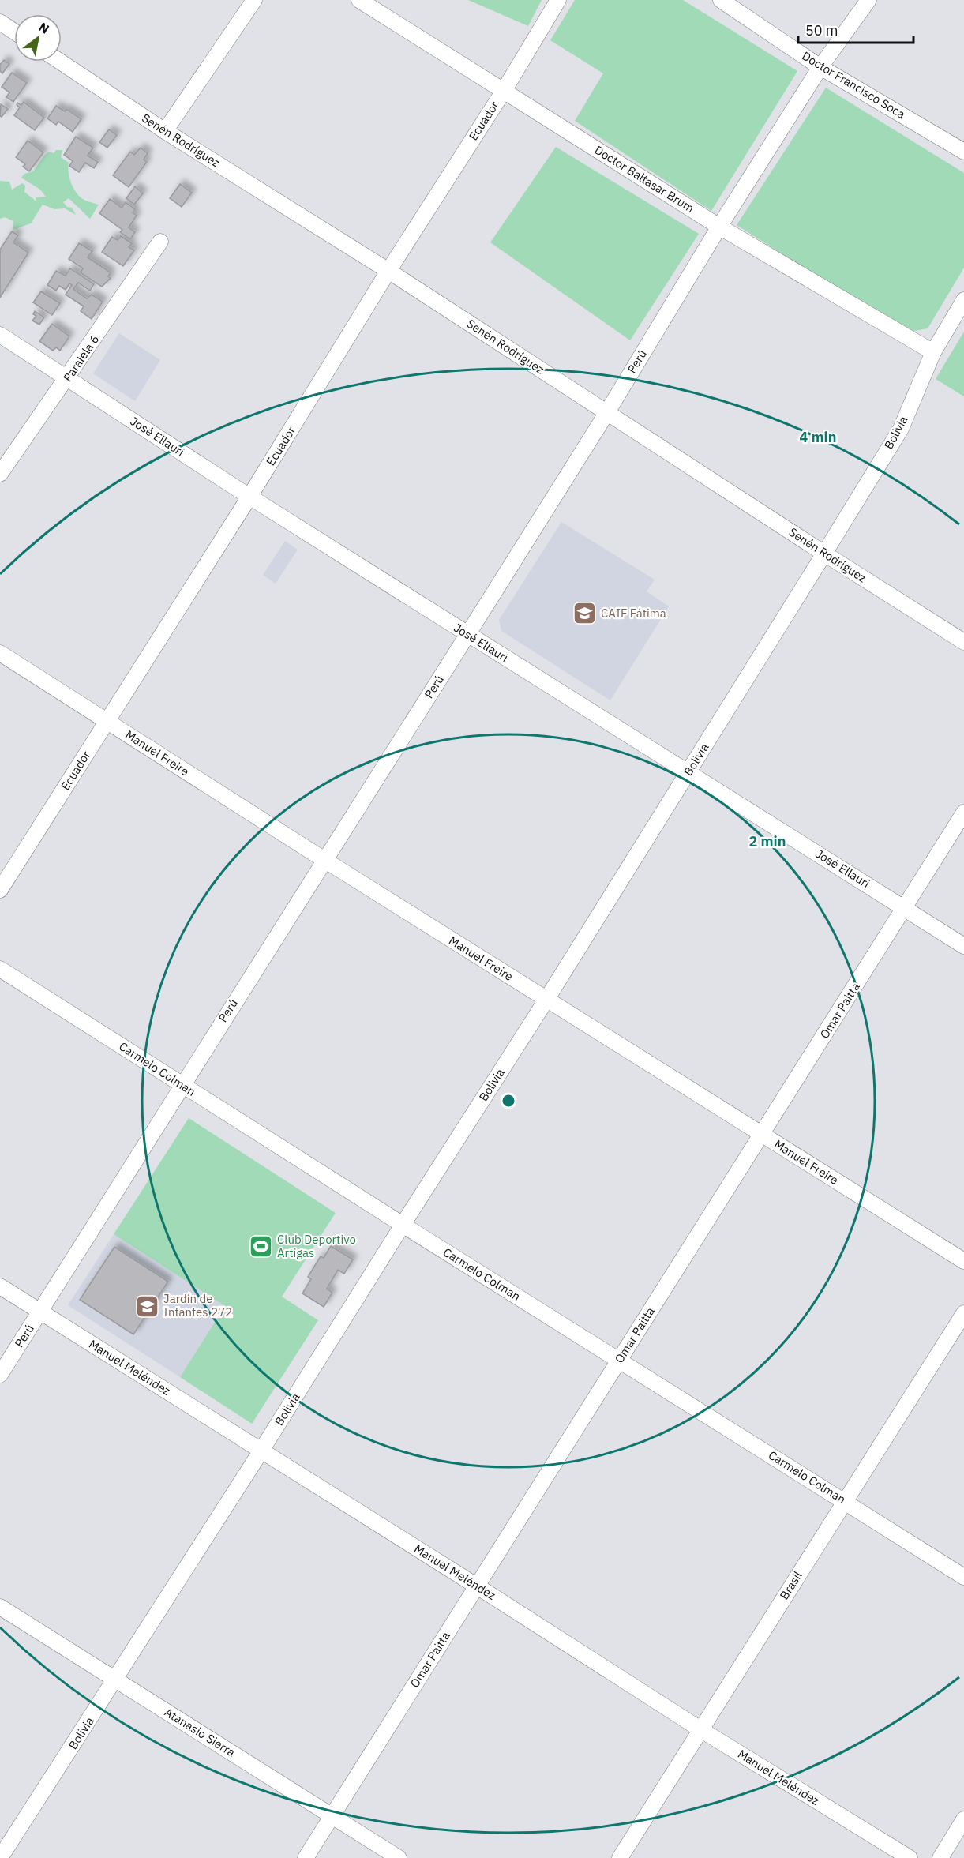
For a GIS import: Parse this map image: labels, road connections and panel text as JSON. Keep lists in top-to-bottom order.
{
  "streets": {
    "street": [
      "Doctor Francisco Soca",
      "Ecuador",
      "Senén Rodríguez",
      "Doctor Baltasar Brum",
      "Paralela 6",
      "Perú",
      "Bolivia",
      "José Ellauri",
      "Manuel Freire",
      "Omar Paitta",
      "Carmelo Colman",
      "Manuel Meléndez",
      "Brasil",
      "Atanasio Sierra"
    ]
  },
  "crossings": [
    ["Doctor Francisco Soca", "Perú"],
    ["Ecuador", "Senén Rodríguez"],
    ["Ecuador", "Doctor Baltasar Brum"],
    ["Ecuador", "José Ellauri"],
    ["Ecuador", "Manuel Freire"],
    ["Senén Rodríguez", "Perú"],
    ["Senén Rodríguez", "Bolivia"],
    ["Doctor Baltasar Brum", "Perú"],
    ["Doctor Baltasar Brum", "Bolivia"],
    ["Paralela 6", "José Ellauri"],
    ["Perú", "José Ellauri"],
    ["Perú", "Manuel Freire"],
    ["Perú", "Carmelo Colman"],
    ["Perú", "Manuel Meléndez"],
    ["Bolivia", "José Ellauri"],
    ["Bolivia", "Manuel Freire"],
    ["Bolivia", "Carmelo Colman"],
    ["Bolivia", "Manuel Meléndez"],
    ["Bolivia", "Atanasio Sierra"],
    ["José Ellauri", "Omar Paitta"],
    ["Manuel Freire", "Omar Paitta"],
    ["Omar Paitta", "Carmelo Colman"],
    ["Omar Paitta", "Manuel Meléndez"],
    ["Omar Paitta", "Atanasio Sierra"],
    ["Carmelo Colman", "Brasil"],
    ["Manuel Meléndez", "Brasil"]
  ],
  "places": {
    "school or university": ["CAIF Fátima", "Jardín de Infantes 272"],
    "sports": ["Club Deportivo Artigas"]
  },
  "scale_bar": "50 m",
  "north": "top right",
  "rings": ["4 min", "2 min"]
}
